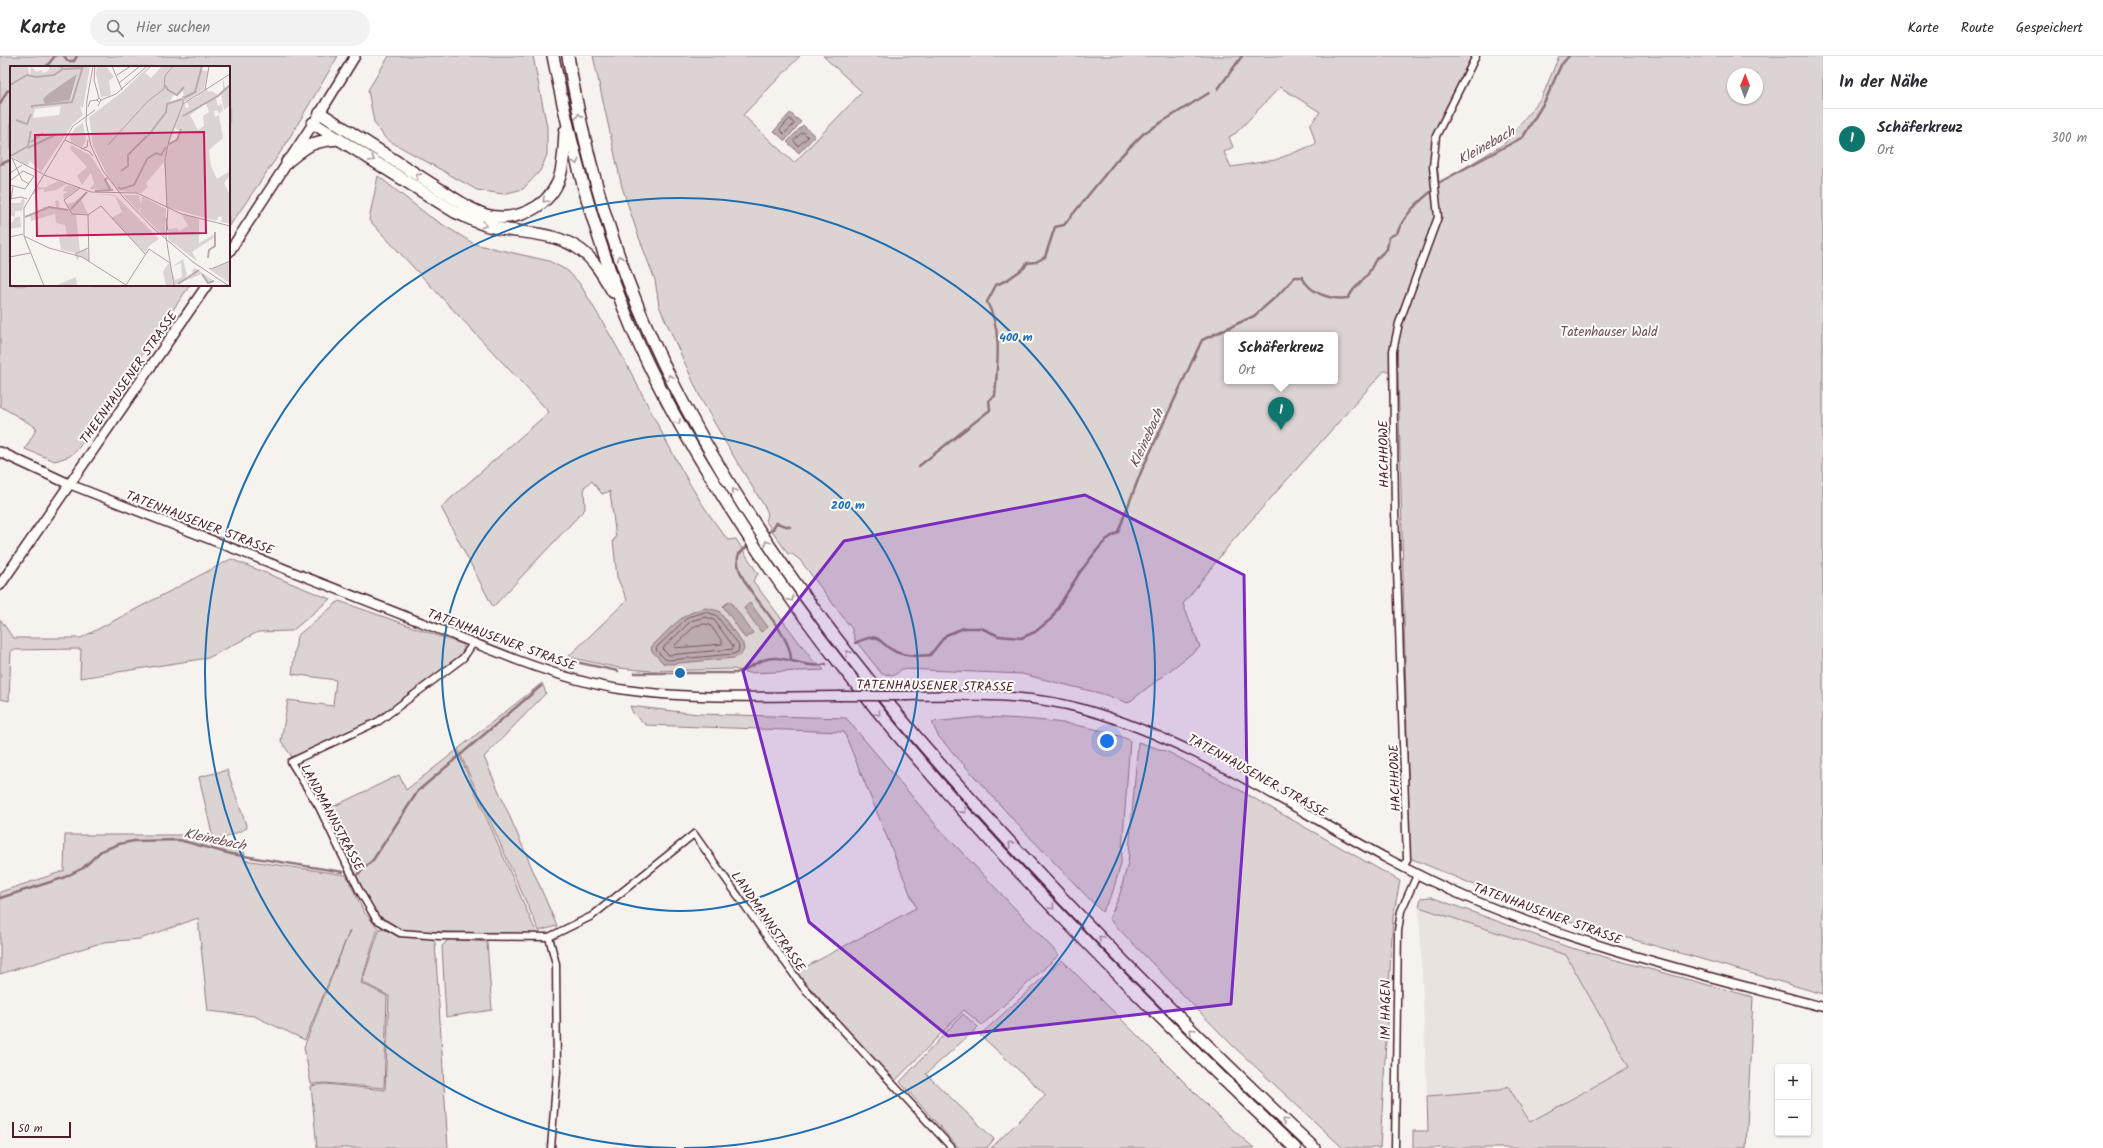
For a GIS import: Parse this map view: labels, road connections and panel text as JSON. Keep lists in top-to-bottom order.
{
  "streets": {
    "main road": ["THEENHAUSENER STRASSE"],
    "street": [
      "HACHHOWE",
      "TATENHAUSENER STRASSE",
      "LANDMANNSTRASSE",
      "IM HAGEN"
    ]
  },
  "crossings": [
    ["THEENHAUSENER STRASSE", "TATENHAUSENER STRASSE"],
    ["HACHHOWE", "TATENHAUSENER STRASSE"],
    ["TATENHAUSENER STRASSE", "LANDMANNSTRASSE"],
    ["TATENHAUSENER STRASSE", "IM HAGEN"]
  ],
  "water": ["Kleinebach"],
  "parks": ["Tatenhauser Wald"],
  "scale_bar": "50 m",
  "north": "top",
  "page": {
    "header": "Karte",
    "search": "Hier suchen",
    "nav": ["Karte", "Route", "Gespeichert"],
    "heading": "In der Nähe",
    "list": [
      {
        "mark": "1",
        "name": "Schäferkreuz",
        "note": "Ort",
        "value": "300 m"
      }
    ],
    "popup": ["Schäferkreuz", "Ort"],
    "pins": "1",
    "map_buttons": ["+", "−"],
    "scale": "50 m"
  },
  "rings": ["400 m", "200 m"]
}
